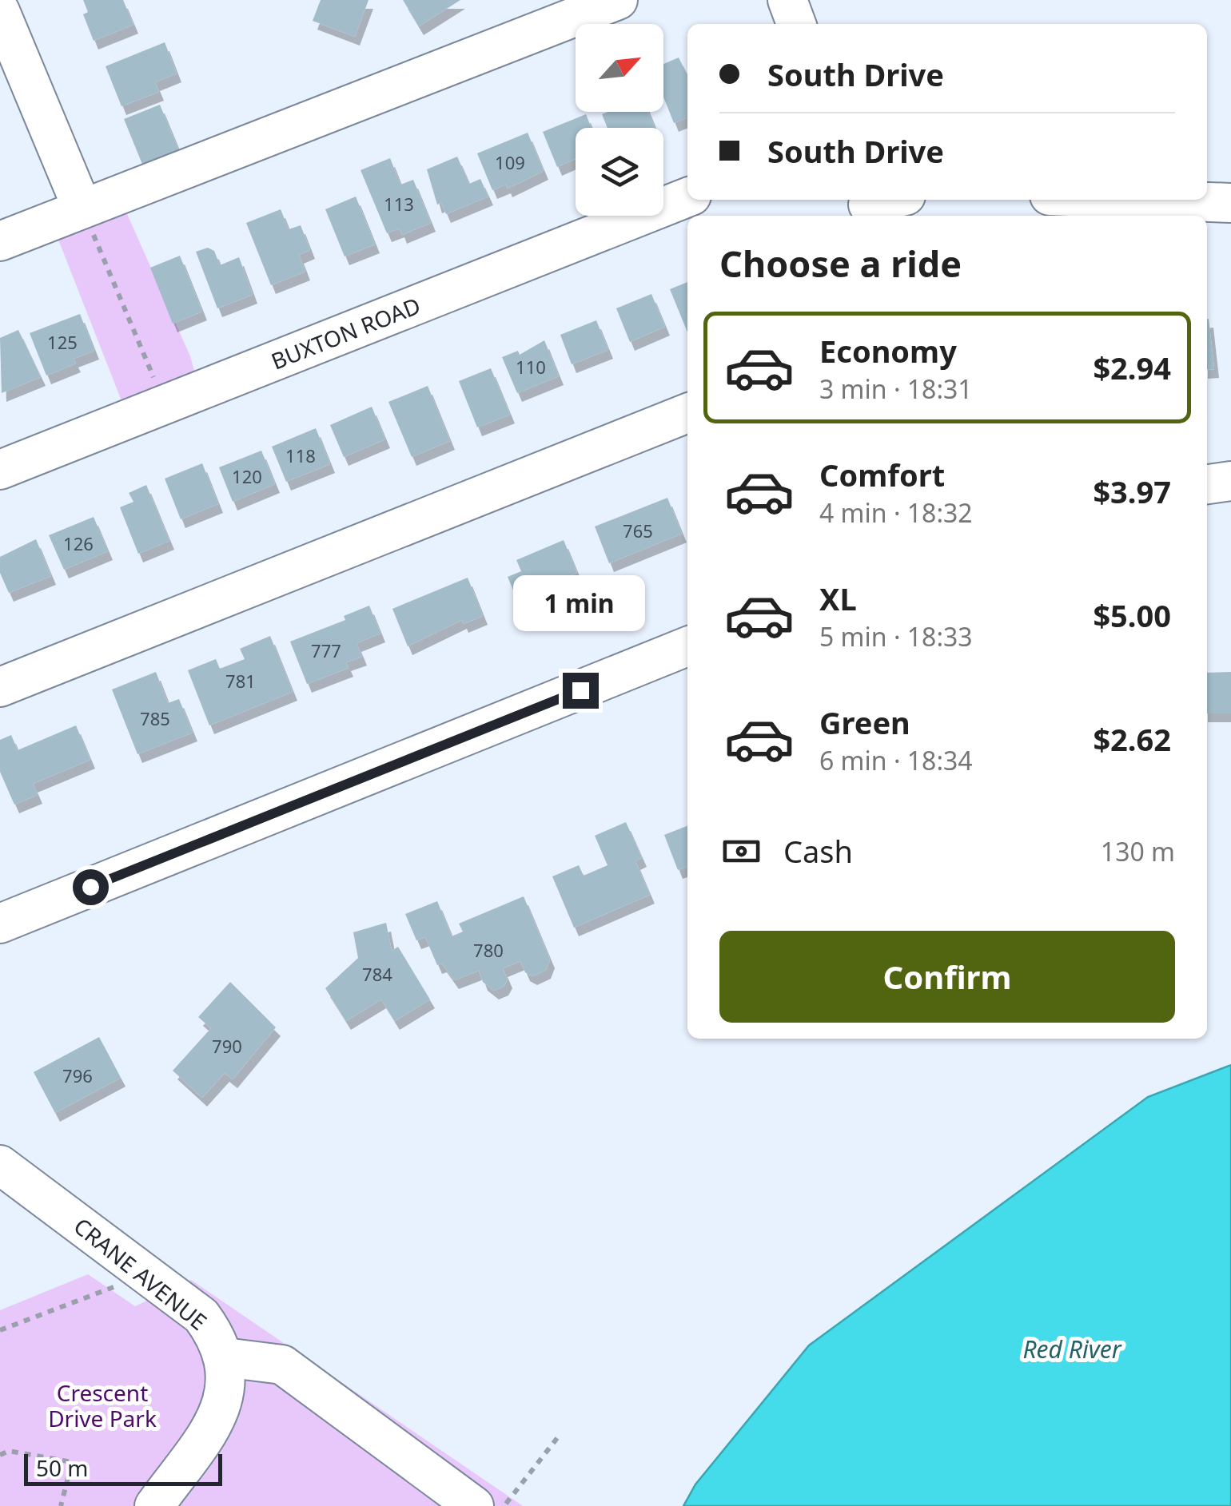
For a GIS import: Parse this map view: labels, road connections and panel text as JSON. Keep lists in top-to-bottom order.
{
  "streets": {
    "street": ["BUXTON ROAD", "CRANE AVENUE"]
  },
  "water": ["Red River"],
  "parks": ["Crescent Drive Park"],
  "house_numbers": [
    "109",
    "113",
    "125",
    "110",
    "118",
    "120",
    "765",
    "126",
    "777",
    "781",
    "785",
    "780",
    "784",
    "790",
    "796"
  ],
  "scale_bar": "50 m",
  "north": "top right",
  "page": {
    "banner": ["South Drive", "South Drive"],
    "heading": "Choose a ride",
    "list": [
      {
        "name": "Economy",
        "note": "3 min · 18:31",
        "value": "$2.94"
      },
      {
        "name": "Comfort",
        "note": "4 min · 18:32",
        "value": "$3.97"
      },
      {
        "name": "XL",
        "note": "5 min · 18:33",
        "value": "$5.00"
      },
      {
        "name": "Green",
        "note": "6 min · 18:34",
        "value": "$2.62"
      }
    ],
    "bubble": "1 min",
    "pay": ["Cash", "130 m"],
    "buttons": "Confirm",
    "scale": "50 m"
  }
}
